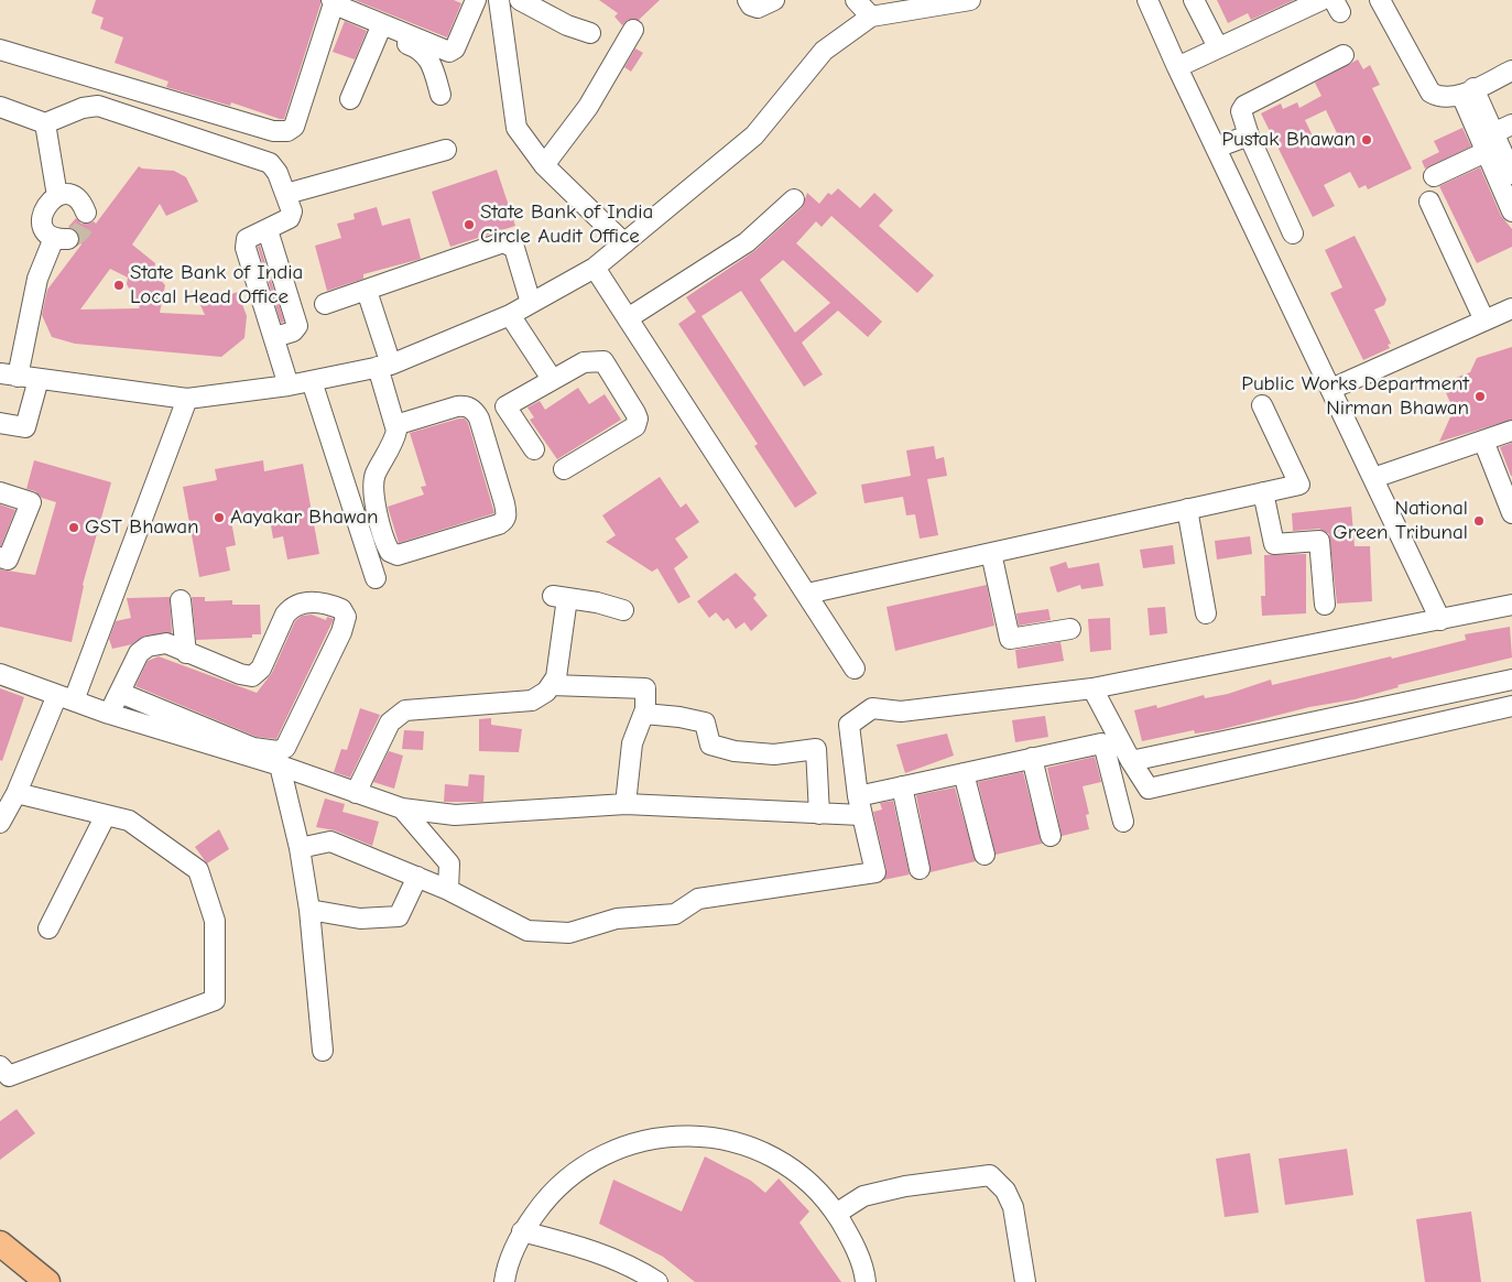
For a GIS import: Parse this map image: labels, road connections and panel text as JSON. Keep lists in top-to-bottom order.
{
  "places": [
    "Pustak Bhawan",
    "State Bank of India Circle Audit Office",
    "State Bank of India Local Head Office",
    "Public Works Department Nirman Bhawan",
    "Aayakar Bhawan",
    "National Green Tribunal",
    "GST Bhawan"
  ]
}
